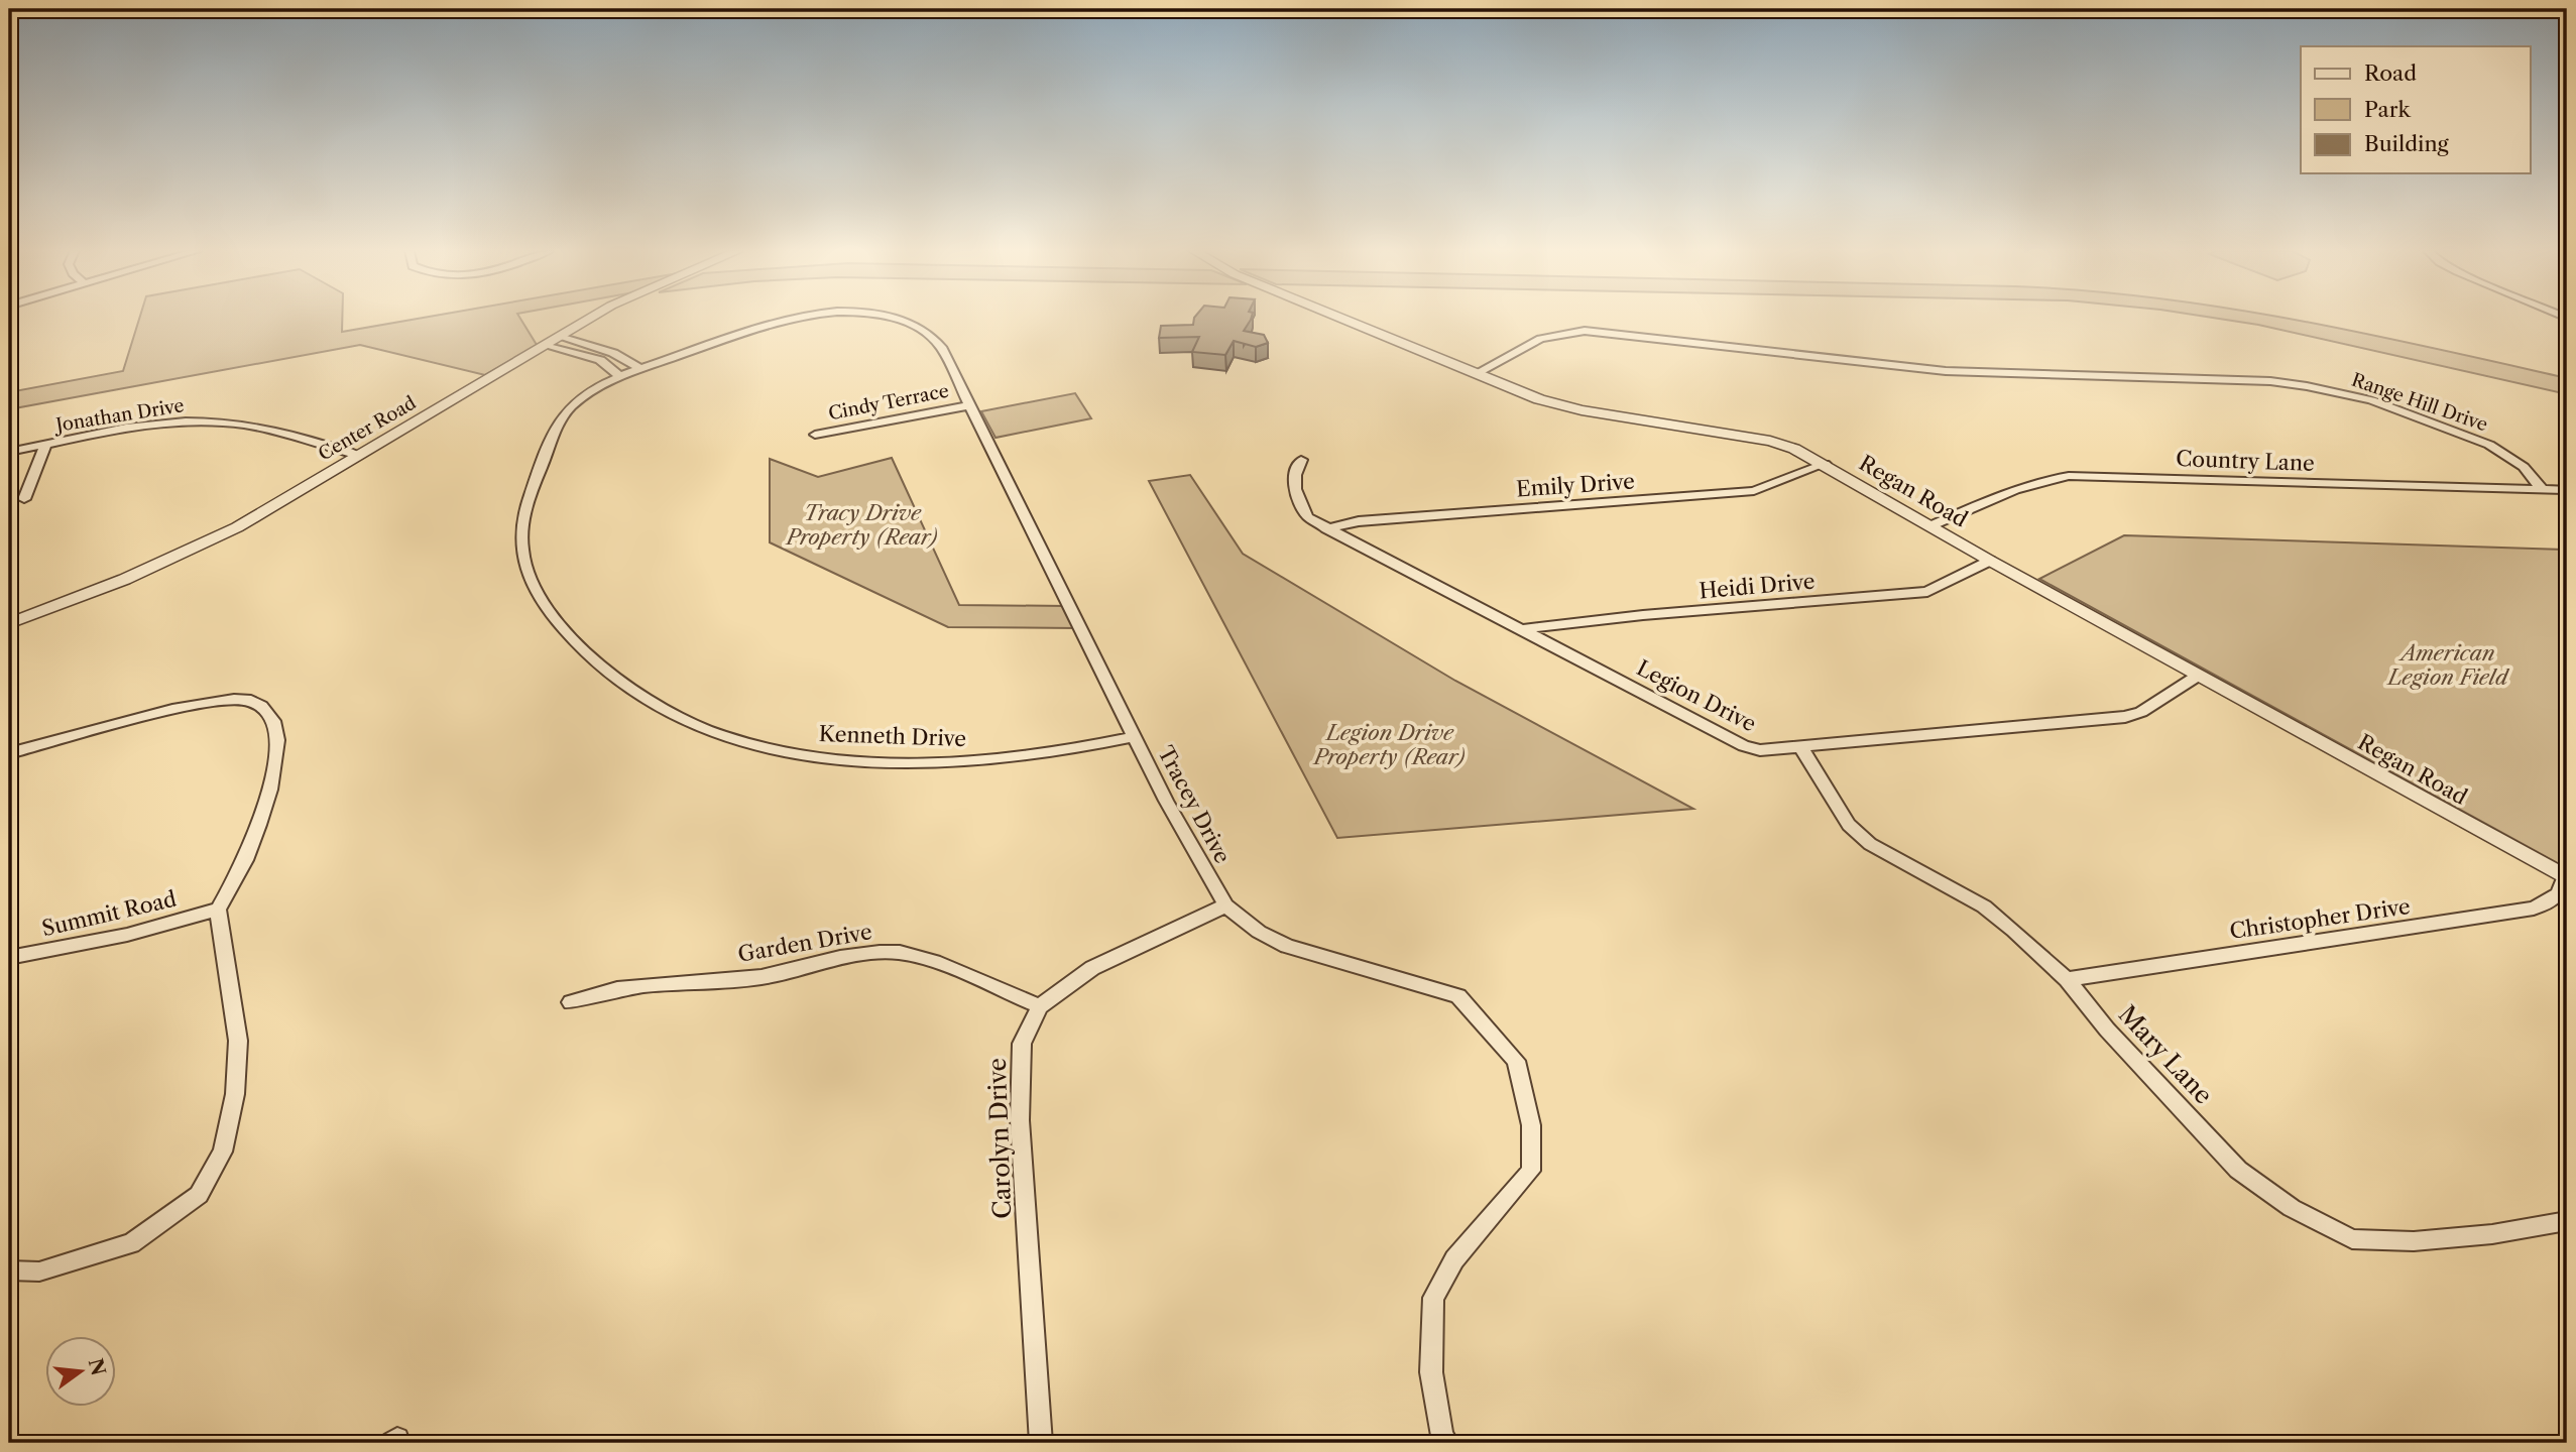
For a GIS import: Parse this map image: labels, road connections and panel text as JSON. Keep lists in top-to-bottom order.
{
  "streets": {
    "street": [
      "Cindy Terrace",
      "Range Hill Drive",
      "Jonathan Drive",
      "Center Road",
      "Country Lane",
      "Emily Drive",
      "Regan Road",
      "Heidi Drive",
      "Legion Drive",
      "Kenneth Drive",
      "Tracey Drive",
      "Summit Road",
      "Christopher Drive",
      "Garden Drive",
      "Mary Lane",
      "Carolyn Drive"
    ]
  },
  "crossings": [
    ["Cindy Terrace", "Tracey Drive"],
    ["Range Hill Drive", "Country Lane"],
    ["Range Hill Drive", "Regan Road"],
    ["Jonathan Drive", "Center Road"],
    ["Country Lane", "Regan Road"],
    ["Emily Drive", "Regan Road"],
    ["Emily Drive", "Legion Drive"],
    ["Regan Road", "Heidi Drive"],
    ["Regan Road", "Legion Drive"],
    ["Regan Road", "Christopher Drive"],
    ["Heidi Drive", "Legion Drive"],
    ["Legion Drive", "Mary Lane"],
    ["Kenneth Drive", "Tracey Drive"],
    ["Tracey Drive", "Carolyn Drive"],
    ["Christopher Drive", "Mary Lane"],
    ["Garden Drive", "Carolyn Drive"]
  ],
  "parks": ["Tracy Drive Property (Rear)", "American Legion Field", "Legion Drive Property (Rear)"],
  "legend": ["Road", "Park", "Building"],
  "north": "right"
}
